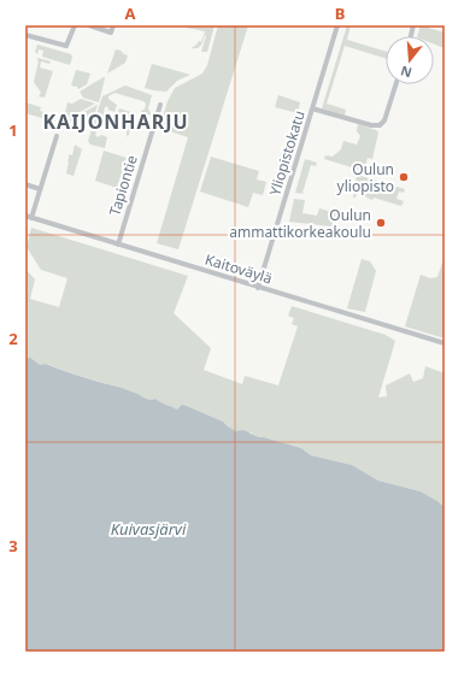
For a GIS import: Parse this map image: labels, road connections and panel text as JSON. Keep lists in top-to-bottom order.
{
  "streets": {
    "street": ["Yliopistokatu", "Tapiontie", "Kaitoväylä"]
  },
  "crossings": [
    ["Yliopistokatu", "Kaitoväylä"],
    ["Tapiontie", "Kaitoväylä"]
  ],
  "districts": ["KAIJONHARJU"],
  "water": ["Kuivasjärvi"],
  "places": ["Oulun yliopisto", "Oulun ammattikorkeakoulu"],
  "north": "bottom",
  "grid": {
    "columns": ["A", "B"],
    "rows": ["1", "2", "3"]
  }
}
